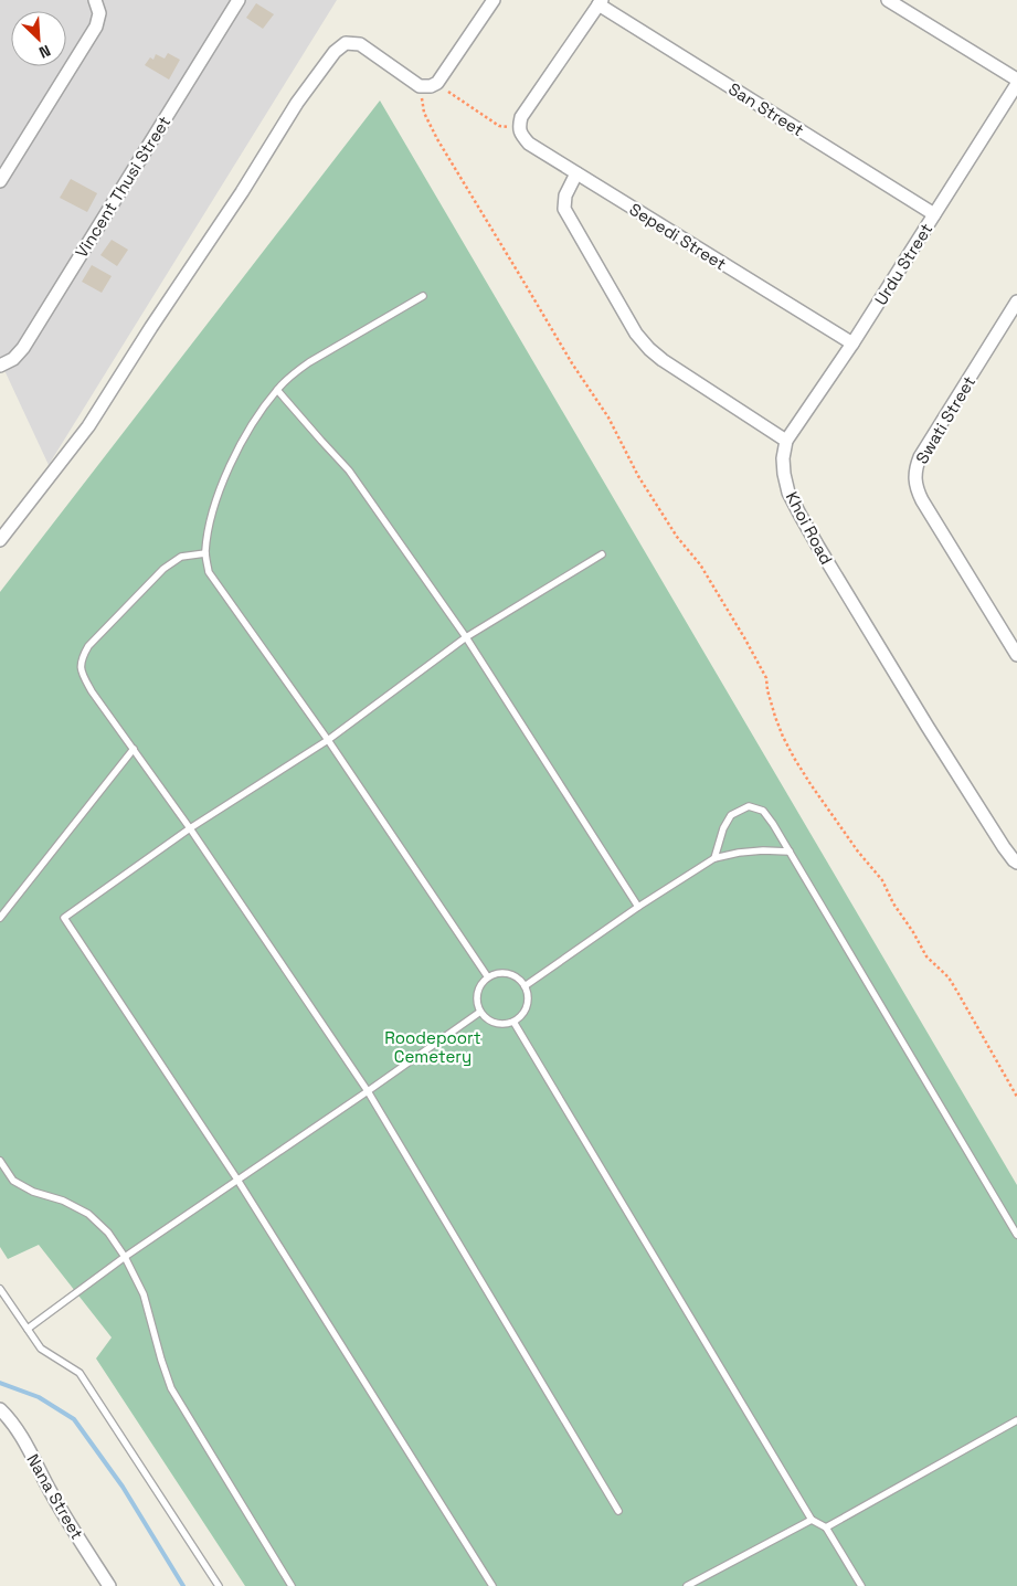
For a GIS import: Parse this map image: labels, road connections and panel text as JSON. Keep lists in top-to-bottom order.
{
  "streets": {
    "street": [
      "San Street",
      "Vincent Thusi Street",
      "Sepedi Street",
      "Urdu Street",
      "Swati Street",
      "Khoi Road",
      "Nana Street"
    ]
  },
  "crossings": [
    ["San Street", "Urdu Street"],
    ["Sepedi Street", "Urdu Street"],
    ["Urdu Street", "Khoi Road"]
  ],
  "parks": ["Roodepoort Cemetery"],
  "north": "bottom right"
}
